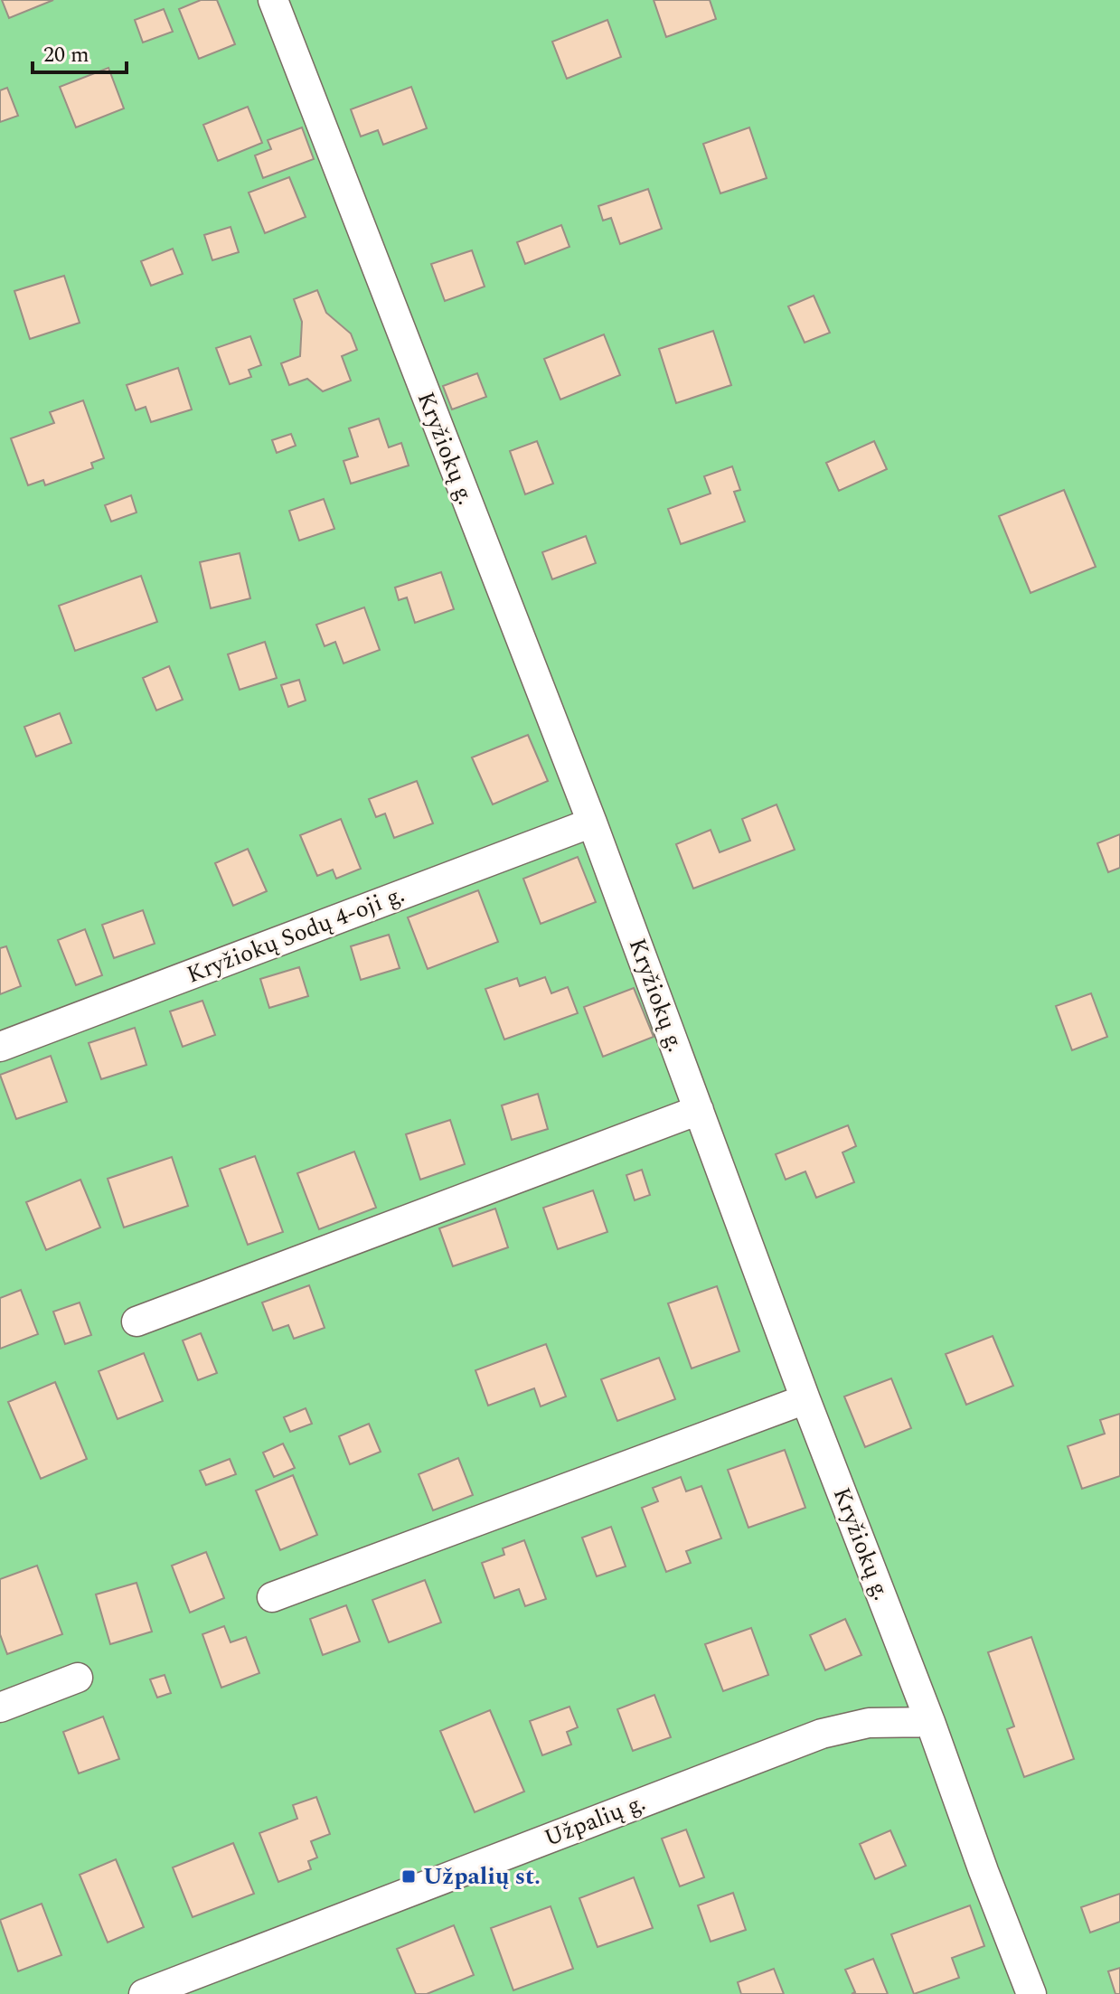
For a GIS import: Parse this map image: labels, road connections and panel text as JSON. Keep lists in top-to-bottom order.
{
  "streets": {
    "street": ["Kryžiokų g.", "Kryžiokų Sodų 4-oji g.", "Užpalių g."]
  },
  "crossings": [
    ["Kryžiokų g.", "Kryžiokų Sodų 4-oji g."],
    ["Kryžiokų g.", "Užpalių g."]
  ],
  "places": {
    "transit": ["Užpalių st."]
  },
  "scale_bar": "20 m"
}
